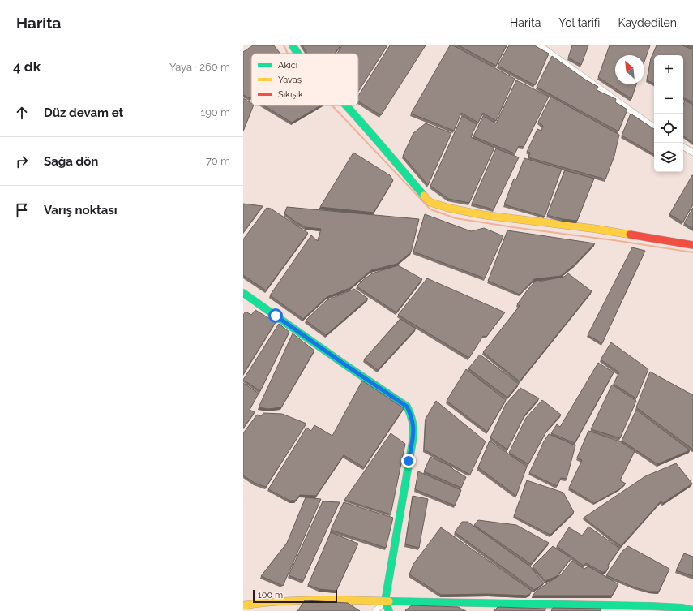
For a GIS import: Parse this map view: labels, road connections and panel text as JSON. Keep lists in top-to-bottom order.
{
  "legend": ["Akıcı", "Yavaş", "Sıkışık"],
  "scale_bar": "100 m",
  "north": "top left",
  "page": {
    "header": "Harita",
    "nav": ["Harita", "Yol tarifi", "Kaydedilen"],
    "heading": ["4 dk", "Yaya · 260 m"],
    "map_buttons": ["+", "−"],
    "list": [
      ["Düz devam et", "190 m"],
      ["Sağa dön", "70 m"],
      "Varış noktası"
    ],
    "scale": "100 m"
  }
}
